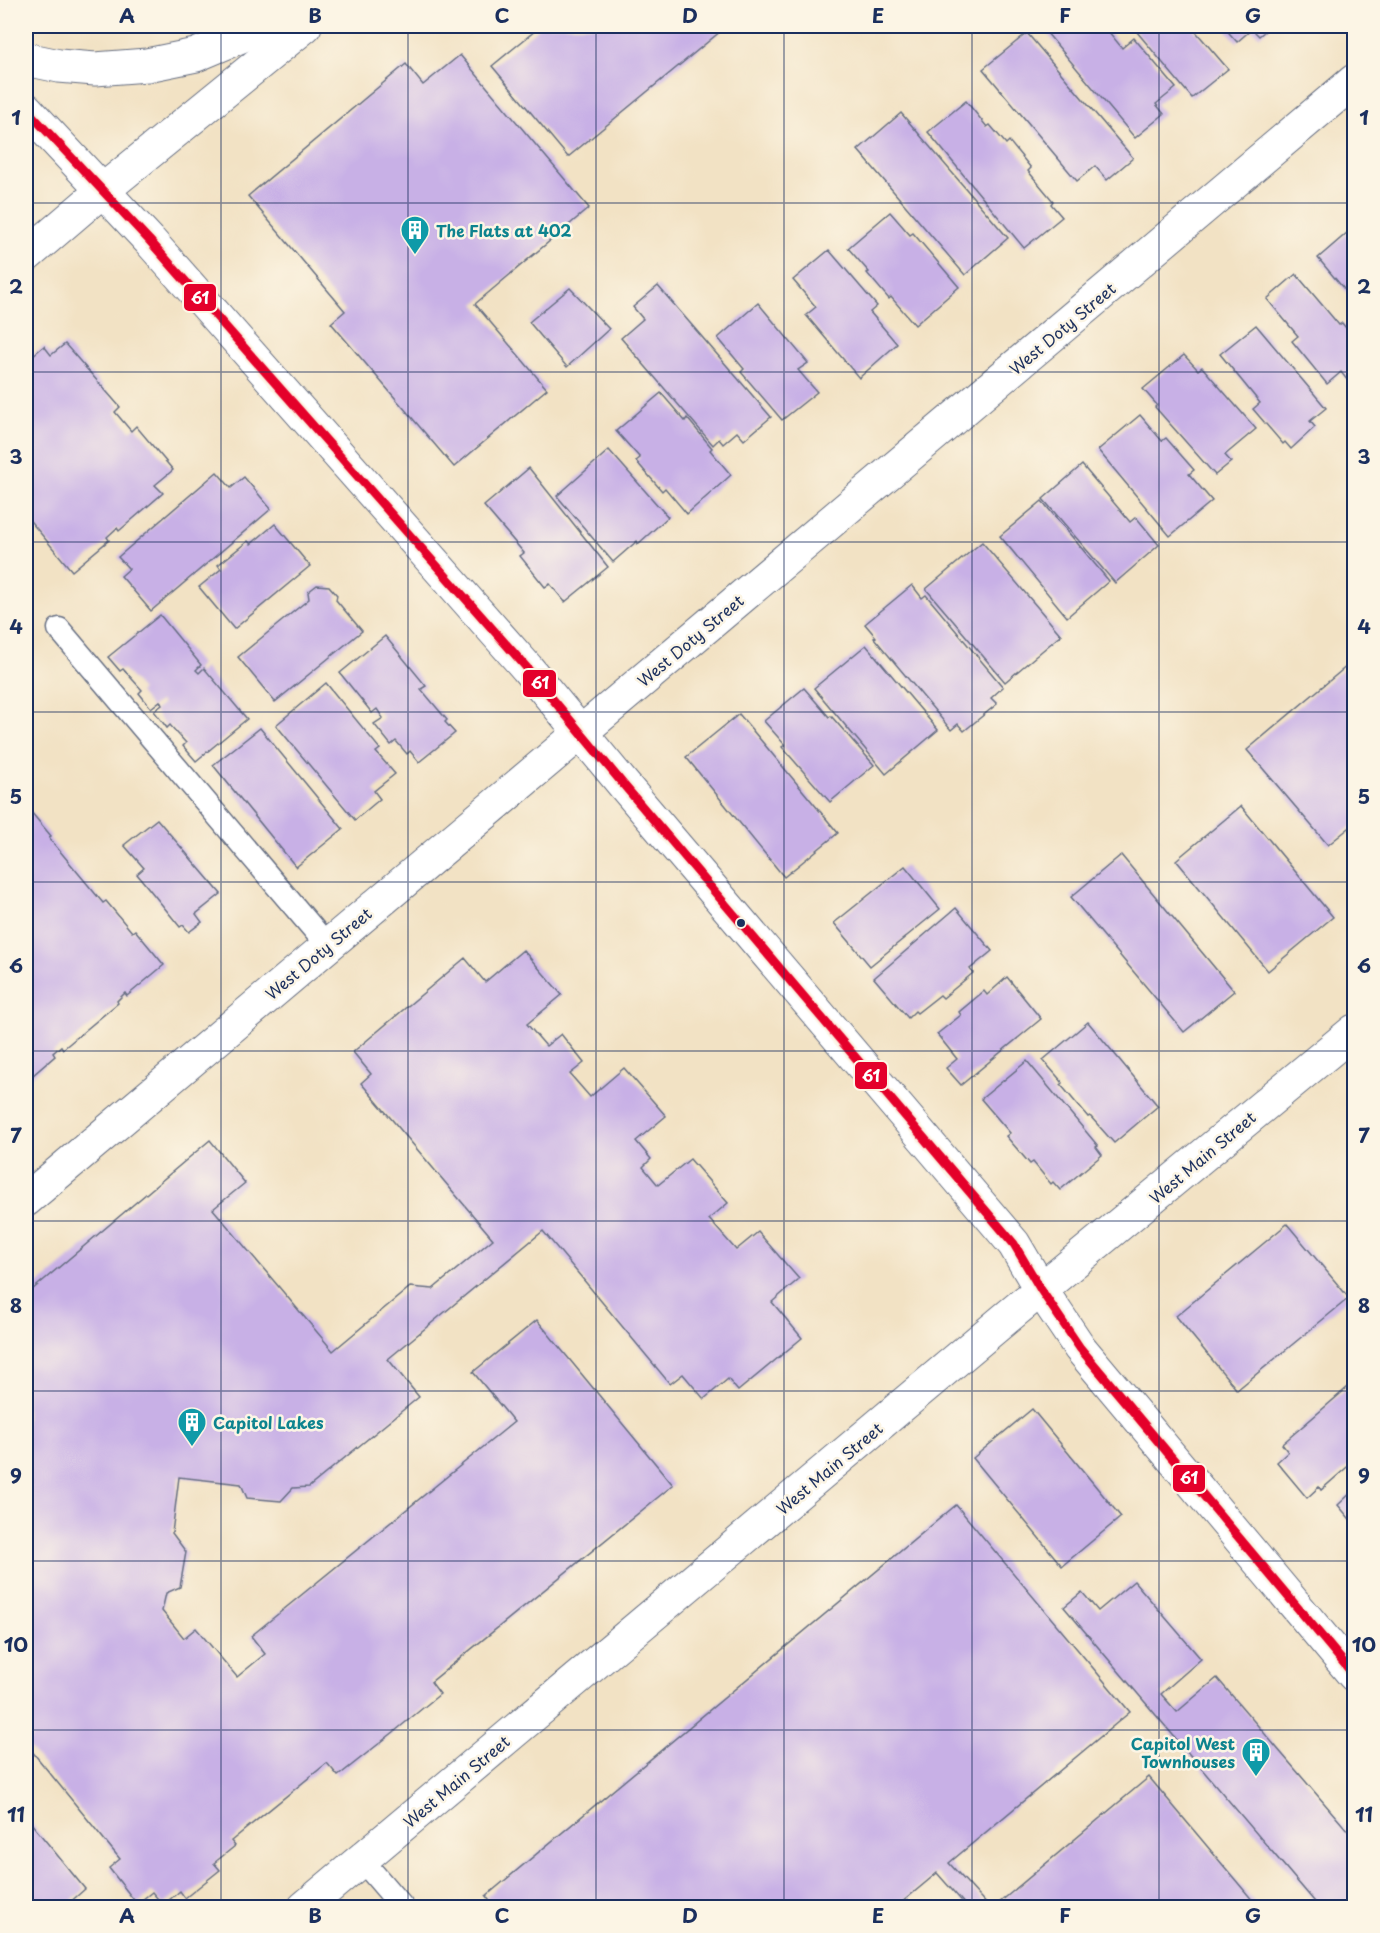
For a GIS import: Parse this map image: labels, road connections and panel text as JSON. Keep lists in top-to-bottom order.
{
  "streets": {
    "street": ["West Doty Street", "West Main Street"]
  },
  "places": {
    "building": ["The Flats at 402", "Capitol Lakes", "Capitol West Townhouses"]
  },
  "lines": ["transit line 61"],
  "grid": {
    "columns": [
      "A",
      "B",
      "C",
      "D",
      "E",
      "F",
      "G"
    ],
    "rows": [
      "1",
      "2",
      "3",
      "4",
      "5",
      "6",
      "7",
      "8",
      "9",
      "10",
      "11"
    ]
  }
}
